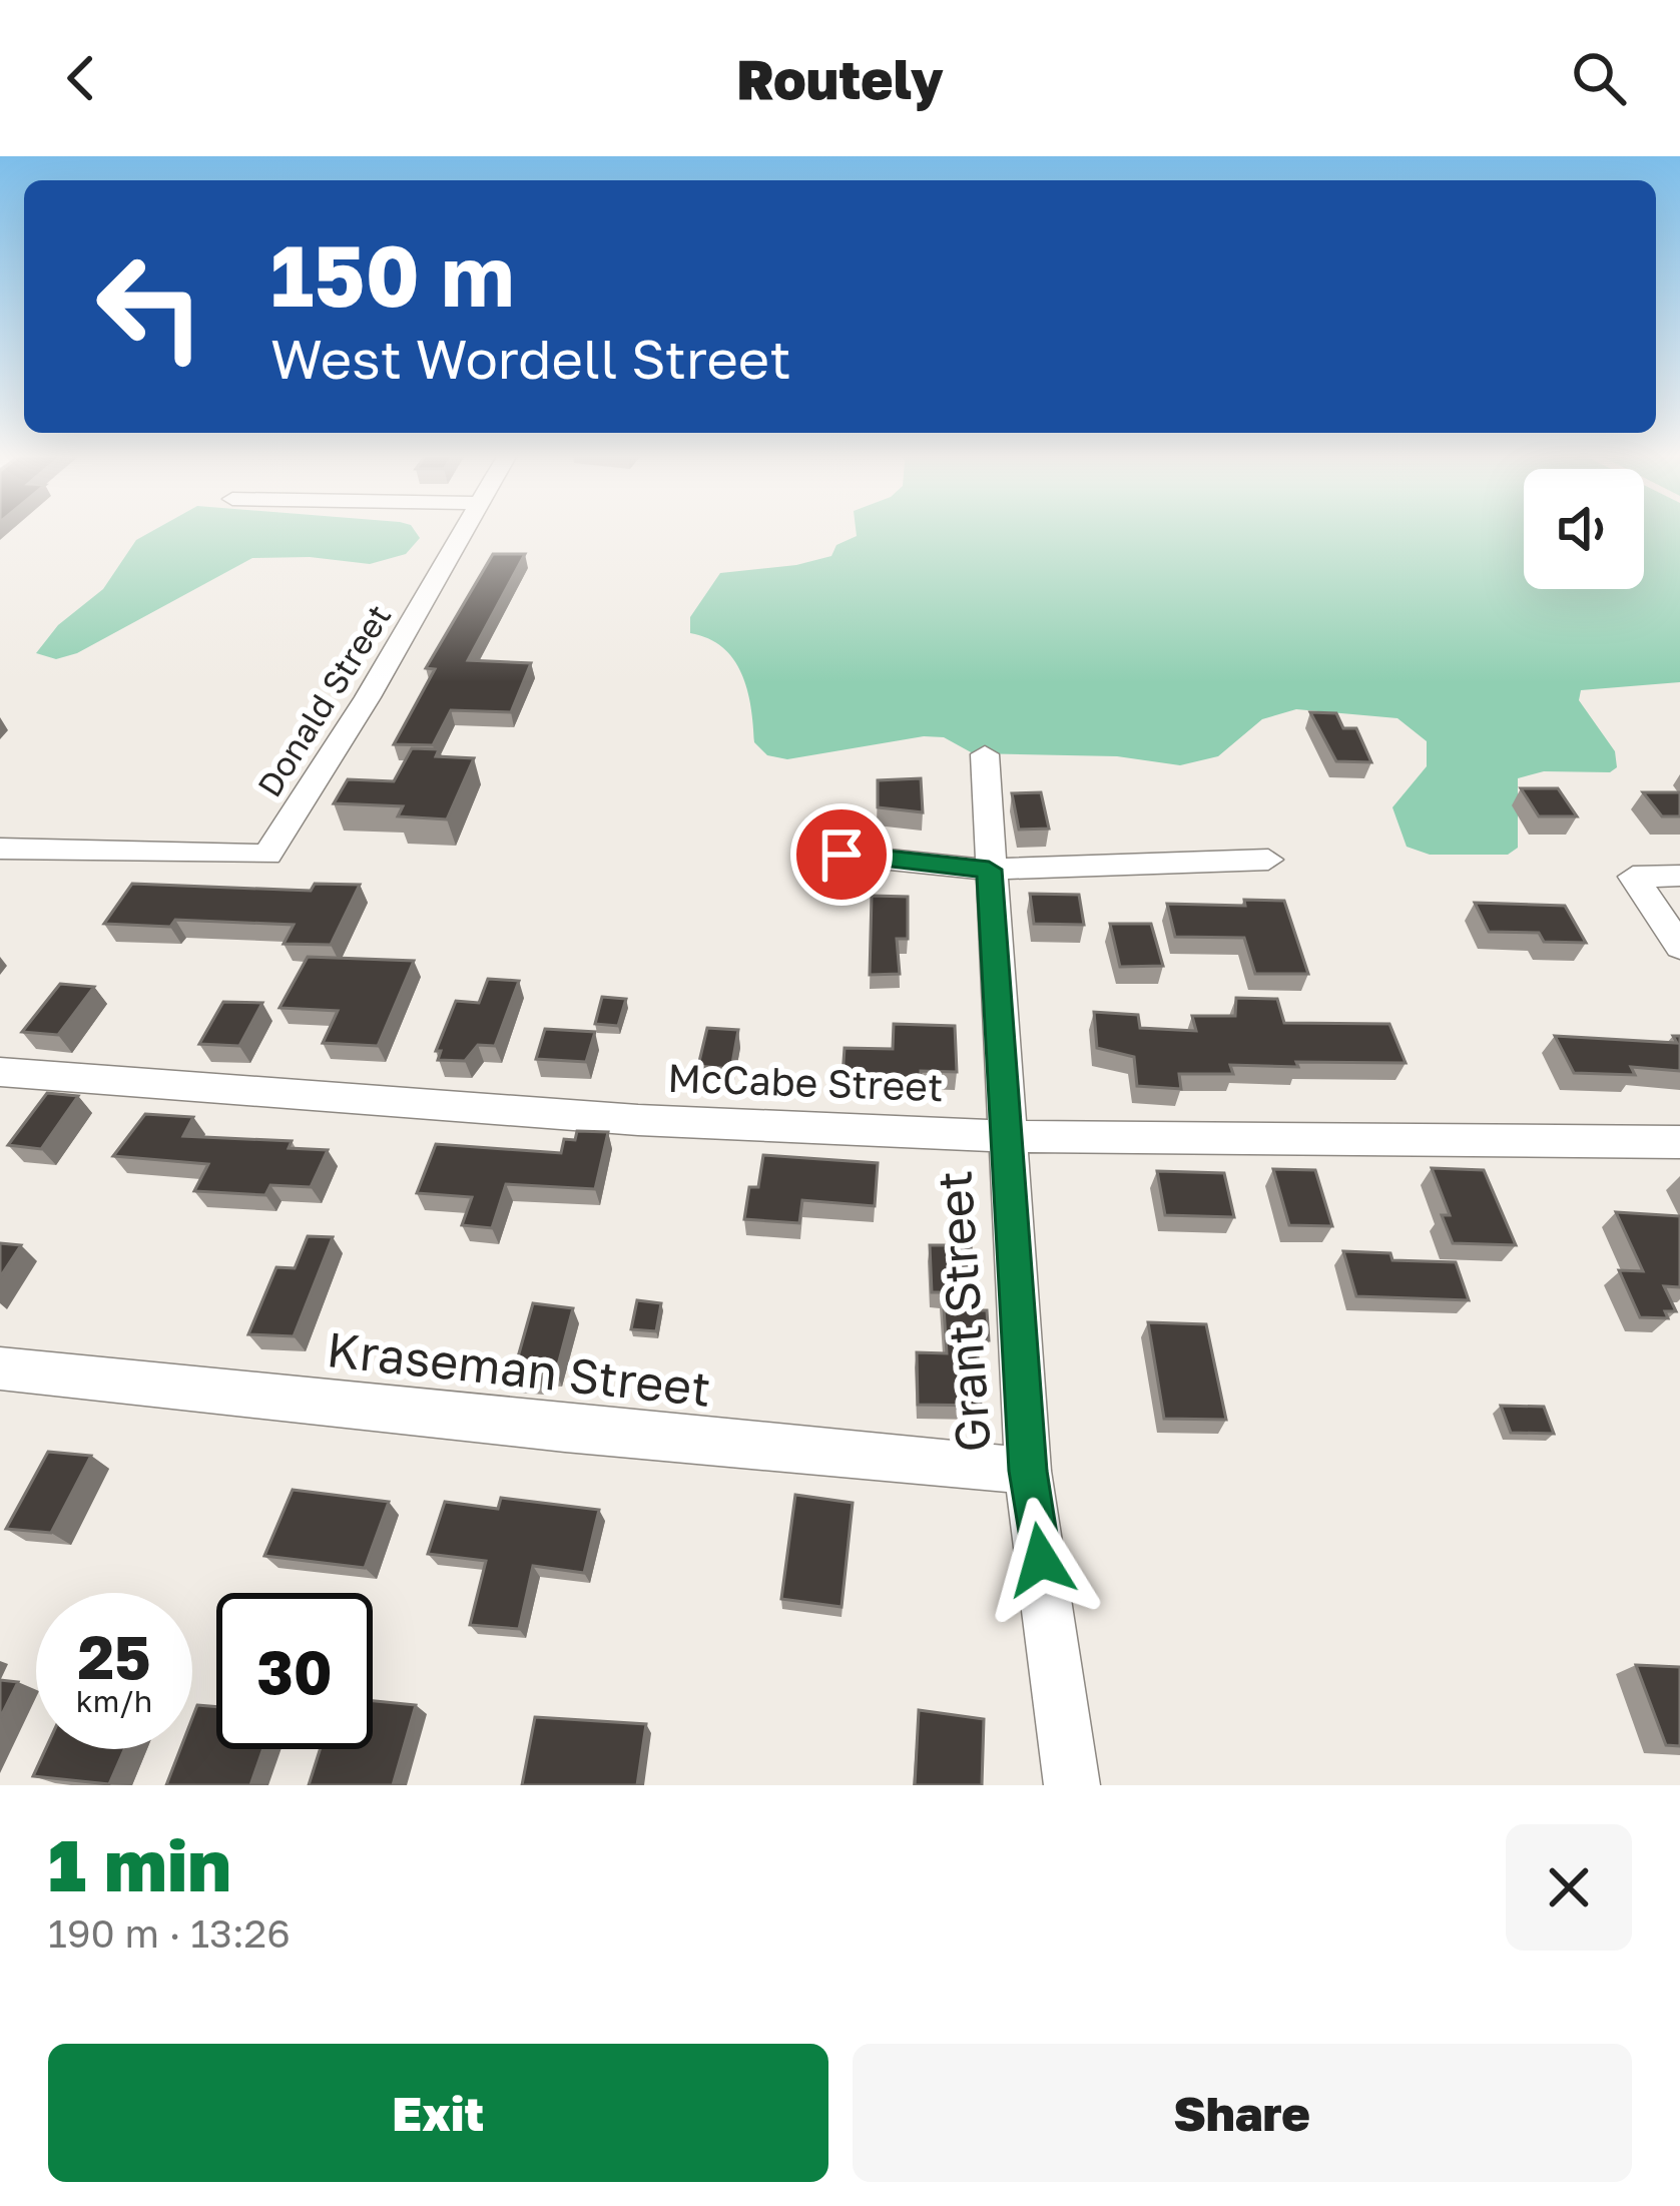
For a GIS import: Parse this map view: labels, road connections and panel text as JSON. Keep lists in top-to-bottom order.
{
  "streets": {
    "street": [
      "Donald Street",
      "McCabe Street",
      "Grant Street",
      "Kraseman Street"
    ]
  },
  "crossings": [
    ["McCabe Street", "Grant Street"],
    ["Grant Street", "Kraseman Street"]
  ],
  "page": {
    "header": "Routely",
    "turn": ["150 m", "West Wordell Street"],
    "speed": "25 km/h",
    "limit": "30",
    "heading": ["1 min", "190 m · 13:26"],
    "buttons": ["Exit", "Share"]
  }
}
